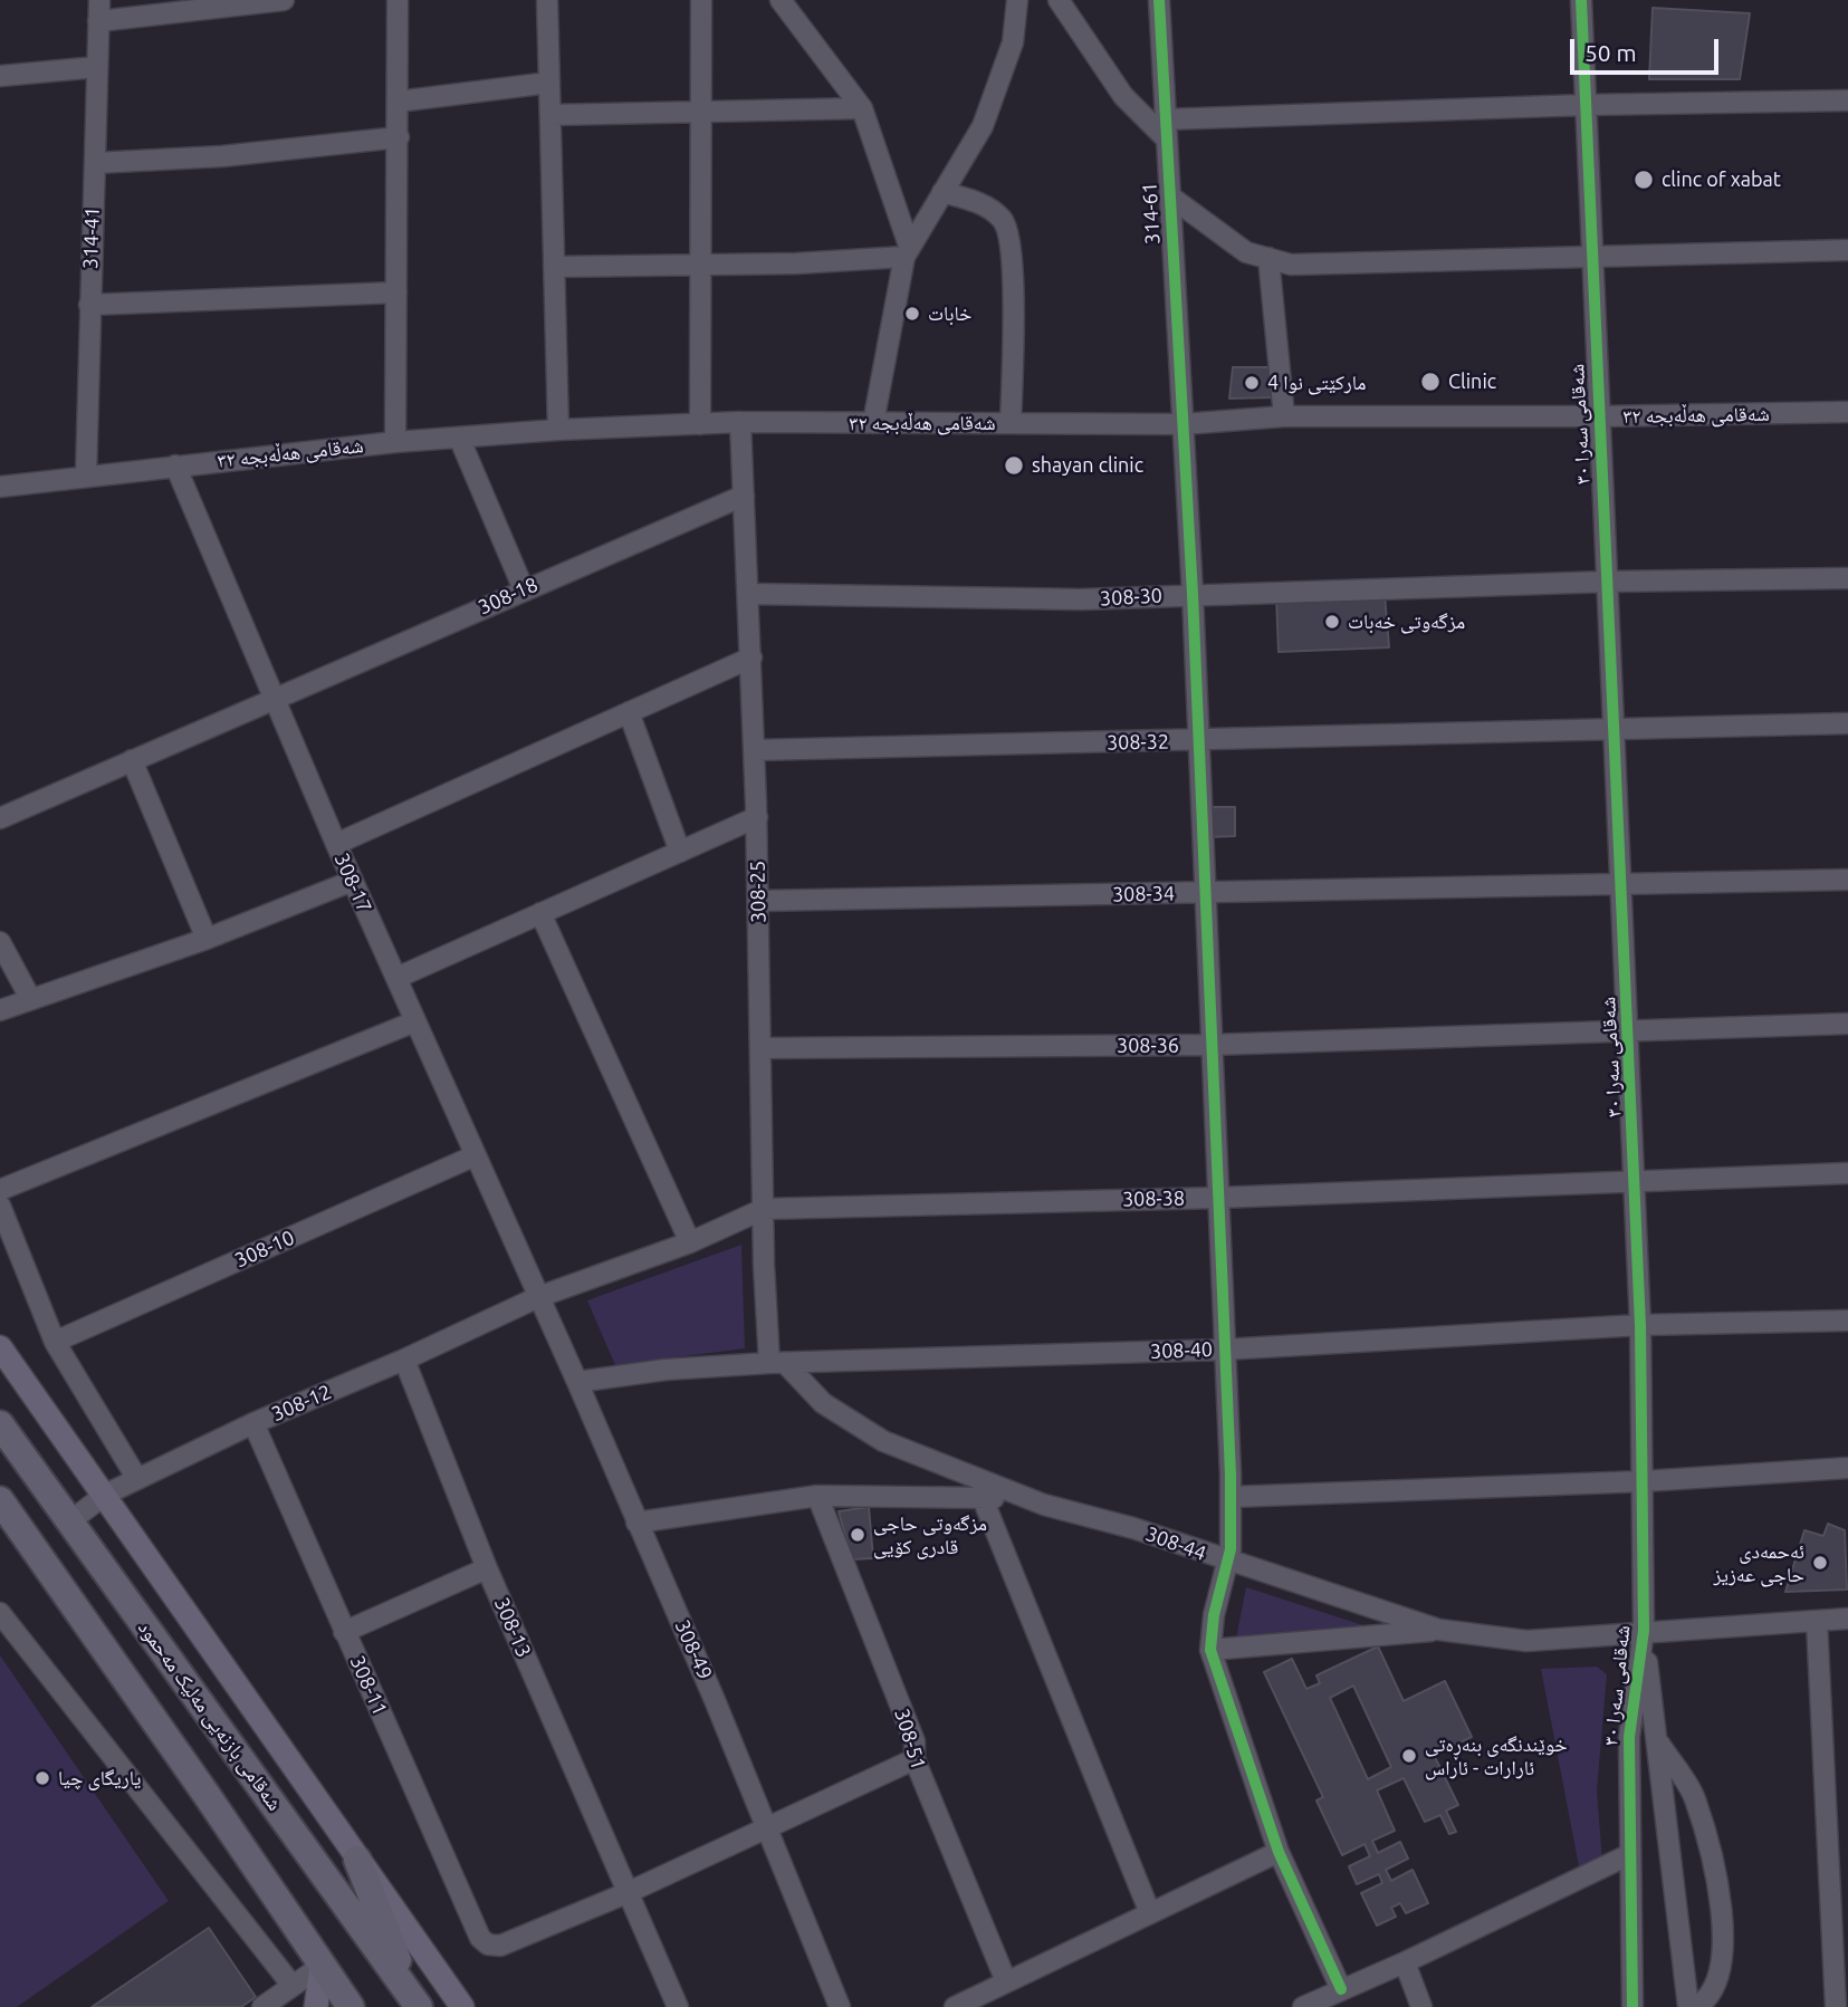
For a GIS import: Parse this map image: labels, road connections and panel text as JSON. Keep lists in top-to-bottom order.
{
  "streets": {
    "highway": ["شەقامی بازنەیی مەلیک مەحمود"],
    "street": [
      "314-61",
      "314-41",
      "شەقامی هەڵەبجە ٣٢",
      "شەقامی سەرا ٣٠",
      "308-18",
      "308-30",
      "308-32",
      "308-17",
      "308-25",
      "308-34",
      "308-36",
      "308-38",
      "308-10",
      "308-40",
      "308-12",
      "308-44",
      "308-13",
      "308-49",
      "308-11",
      "308-51"
    ]
  },
  "crossings": [
    ["314-61", "شەقامی هەڵەبجە ٣٢"],
    ["314-61", "308-30"],
    ["314-61", "308-32"],
    ["314-61", "308-34"],
    ["314-61", "308-36"],
    ["314-61", "308-38"],
    ["314-61", "308-40"],
    ["314-61", "308-44"],
    ["314-41", "شەقامی هەڵەبجە ٣٢"],
    ["شەقامی هەڵەبجە ٣٢", "شەقامی سەرا ٣٠"],
    ["شەقامی هەڵەبجە ٣٢", "308-17"],
    ["شەقامی هەڵەبجە ٣٢", "308-25"],
    ["شەقامی سەرا ٣٠", "308-30"],
    ["شەقامی سەرا ٣٠", "308-32"],
    ["شەقامی سەرا ٣٠", "308-34"],
    ["شەقامی سەرا ٣٠", "308-36"],
    ["شەقامی سەرا ٣٠", "308-38"],
    ["شەقامی سەرا ٣٠", "308-40"],
    ["شەقامی سەرا ٣٠", "308-44"],
    ["308-18", "308-17"],
    ["308-18", "308-25"],
    ["308-30", "308-25"],
    ["308-32", "308-25"],
    ["308-17", "308-10"],
    ["308-17", "308-12"],
    ["308-17", "308-49"],
    ["308-25", "308-34"],
    ["308-25", "308-36"],
    ["308-25", "308-38"],
    ["308-25", "308-40"],
    ["308-25", "308-12"],
    ["308-25", "308-44"],
    ["308-38", "308-12"],
    ["308-40", "308-44"],
    ["308-40", "308-49"],
    ["308-12", "308-13"],
    ["308-12", "308-49"],
    ["308-12", "308-11"],
    ["308-12", "شەقامی بازنەیی مەلیک مەحمود"],
    ["308-13", "308-11"]
  ],
  "places": [
    "clinc of xabat",
    "خابات",
    "Clinic",
    "مارکێتی نوا 4",
    "shayan clinic",
    "مزگەوتی خەبات",
    "مزگەوتی حاجی قادری کۆیی",
    "ئەحمەدی حاجی عەزیز",
    "خوێندنگەی بنەڕەتی ئارارات - ئاراس",
    "یاریگای چیا"
  ],
  "scale_bar": "50 m"
}
